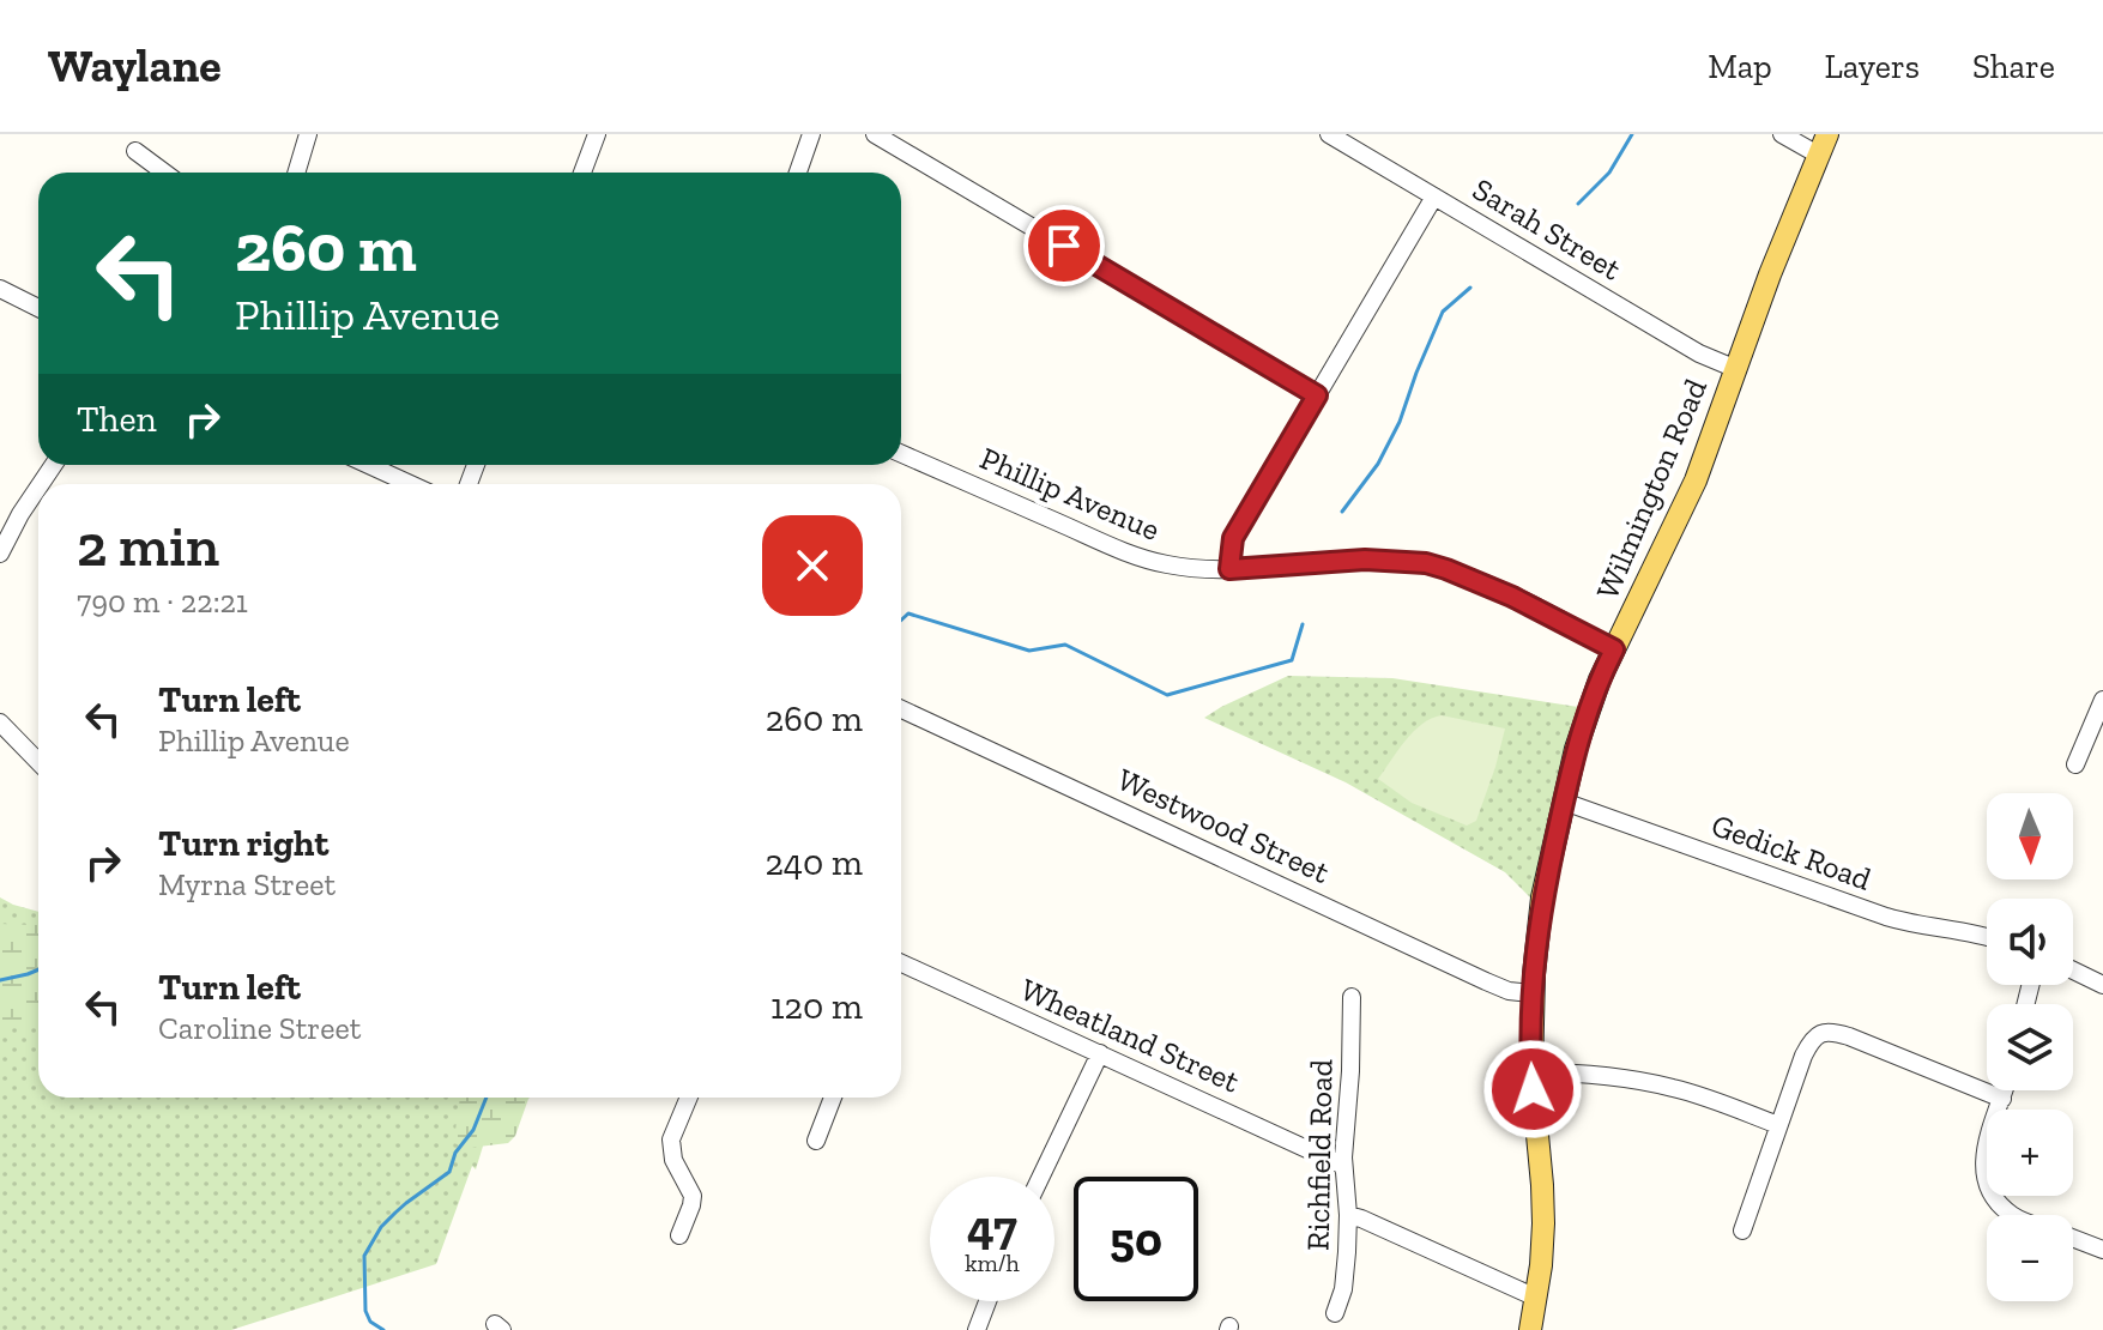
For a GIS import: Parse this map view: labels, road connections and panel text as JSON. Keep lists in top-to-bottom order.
{
  "streets": {
    "main road": ["Wilmington Road"],
    "street": [
      "Sarah Street",
      "Phillip Avenue",
      "Westwood Street",
      "Gedick Road",
      "Wheatland Street",
      "Richfield Road"
    ]
  },
  "crossings": [
    ["Sarah Street", "Wilmington Road"],
    ["Wilmington Road", "Phillip Avenue"],
    ["Wilmington Road", "Westwood Street"],
    ["Wilmington Road", "Gedick Road"],
    ["Wheatland Street", "Richfield Road"]
  ],
  "north": "bottom",
  "page": {
    "header": "Waylane",
    "nav": ["Map", "Layers", "Share"],
    "turn": ["260 m", "Phillip Avenue"],
    "then": "Then",
    "heading": ["2 min", "790 m · 22:21"],
    "list": [
      {
        "name": "Turn left",
        "note": "Phillip Avenue",
        "value": "260 m"
      },
      {
        "name": "Turn right",
        "note": "Myrna Street",
        "value": "240 m"
      },
      {
        "name": "Turn left",
        "note": "Caroline Street",
        "value": "120 m"
      }
    ],
    "map_buttons": ["+", "−"],
    "speed": "47 km/h",
    "limit": "50"
  }
}
